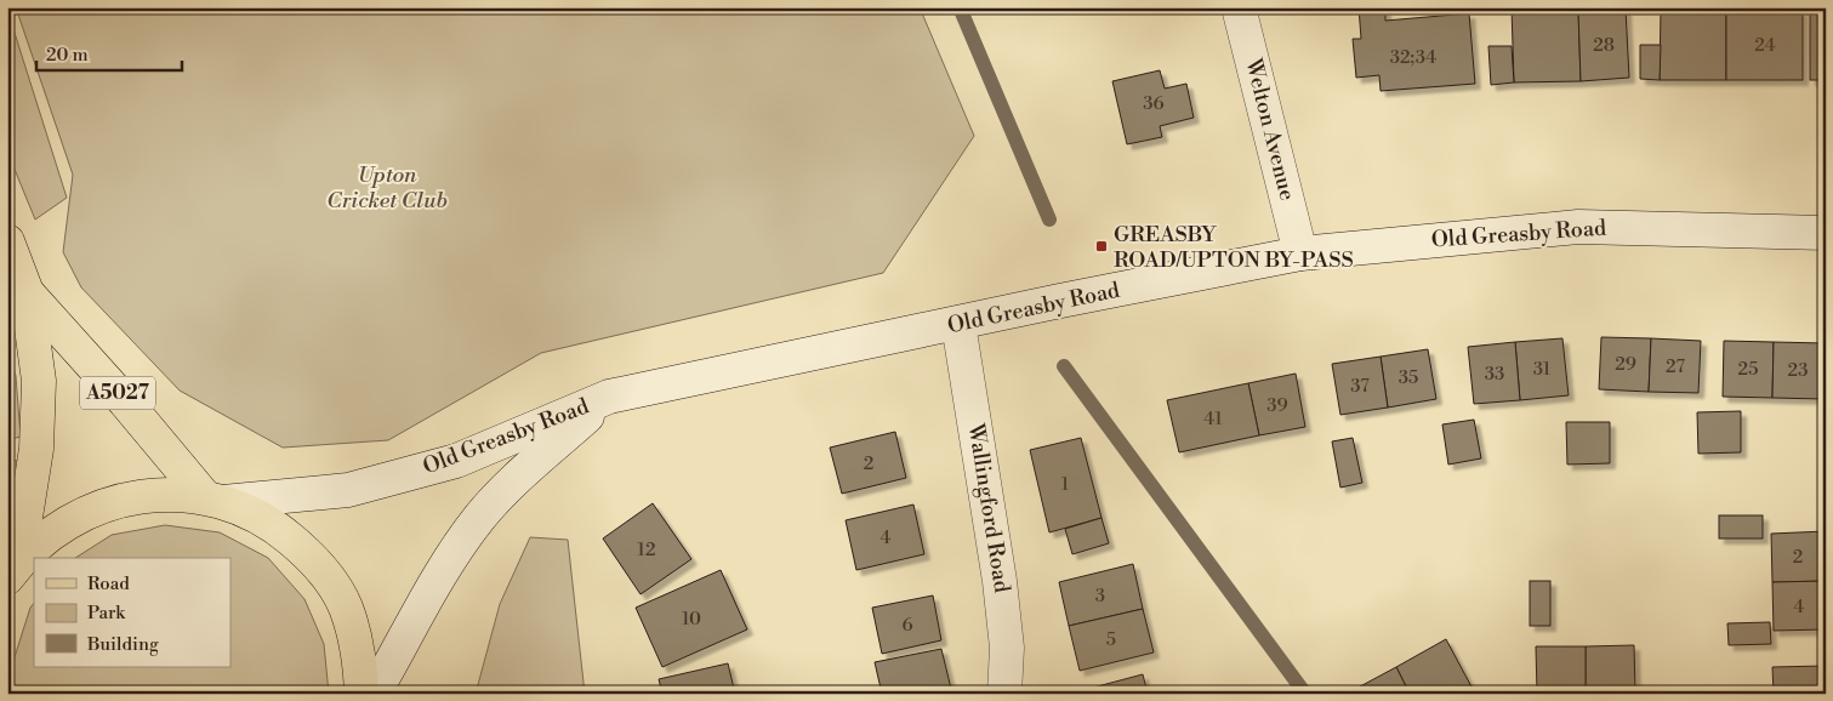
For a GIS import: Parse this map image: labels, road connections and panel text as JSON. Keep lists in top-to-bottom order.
{
  "streets": {
    "main road": [
      "Welton Avenue",
      "Old Greasby Road",
      "A5027",
      "Wallingford Road"
    ]
  },
  "crossings": [
    ["Welton Avenue", "Old Greasby Road"],
    ["Old Greasby Road", "A5027"],
    ["Old Greasby Road", "Wallingford Road"]
  ],
  "parks": ["Upton Cricket Club"],
  "places": {
    "transit": ["GREASBY ROAD/UPTON BY-PASS"]
  },
  "house_numbers": [
    "28",
    "24",
    "32;34",
    "36",
    "29",
    "27",
    "31",
    "25",
    "23",
    "33",
    "35",
    "37",
    "39",
    "41",
    "2",
    "1",
    "4",
    "12",
    "2",
    "3",
    "4",
    "10",
    "6",
    "5"
  ],
  "legend": ["Road", "Park", "Building"],
  "scale_bar": "20 m"
}
